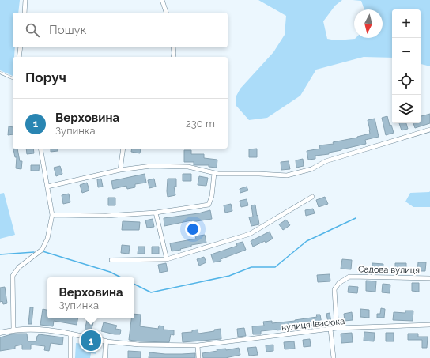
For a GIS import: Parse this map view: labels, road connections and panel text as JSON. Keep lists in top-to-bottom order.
{
  "streets": {
    "street": ["Садова вулиця", "вулиця Івасюка"]
  },
  "crossings": [
    ["Садова вулиця", "вулиця Івасюка"]
  ],
  "north": "bottom",
  "page": {
    "map_buttons": ["+", "−"],
    "search": "Пошук",
    "heading": "Поруч",
    "list": [
      {
        "mark": "1",
        "name": "Верховина",
        "note": "Зупинка",
        "value": "230 m"
      }
    ],
    "popup": ["Верховина", "Зупинка"],
    "pins": "1"
  }
}
